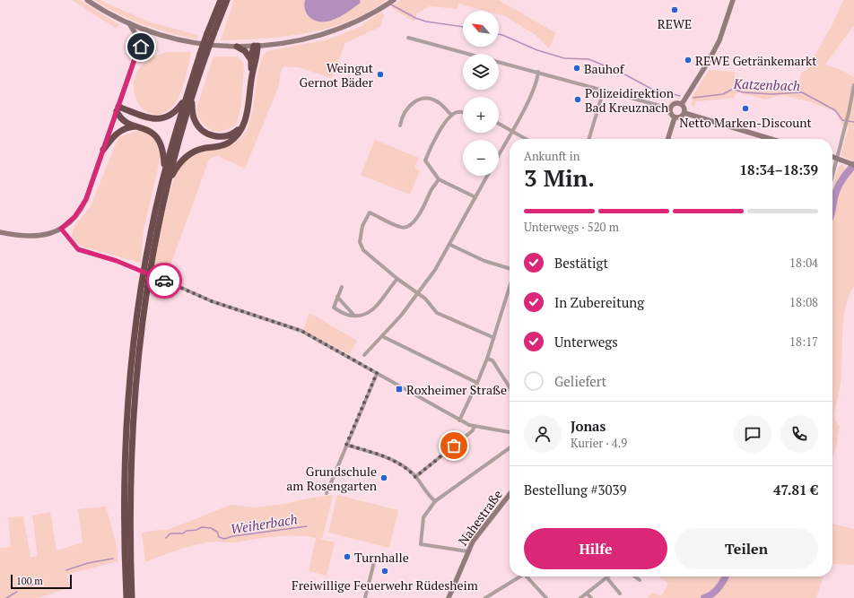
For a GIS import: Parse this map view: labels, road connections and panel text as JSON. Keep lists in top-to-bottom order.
{
  "streets": {
    "main road": ["Nahestraße"]
  },
  "water": ["Katzenbach", "Weiherbach"],
  "places": {
    "other": [
      "REWE",
      "REWE Getränkemarkt",
      "Bauhof",
      "Weingut Gernot Bäder",
      "Polizeidirektion Bad Kreuznach",
      "Netto Marken-Discount",
      "Grundschule am Rosengarten",
      "Turnhalle",
      "Freiwillige Feuerwehr Rüdesheim"
    ],
    "transit": ["Roxheimer Straße"]
  },
  "scale_bar": "100 m",
  "north": "top left",
  "page": {
    "map_buttons": ["+", "−"],
    "heading": ["3 Min.", "Ankunft in", "18:34–18:39"],
    "panel": [
      "Jonas",
      "Kurier · 4.9",
      "Bestellung #3039",
      "47.81 €"
    ],
    "bar": "Unterwegs · 520 m",
    "list": [
      ["Bestätigt", "18:04"],
      ["In Zubereitung", "18:08"],
      ["Unterwegs", "18:17"],
      "Geliefert"
    ],
    "buttons": ["Hilfe", "Teilen"],
    "scale": "100 m"
  }
}
